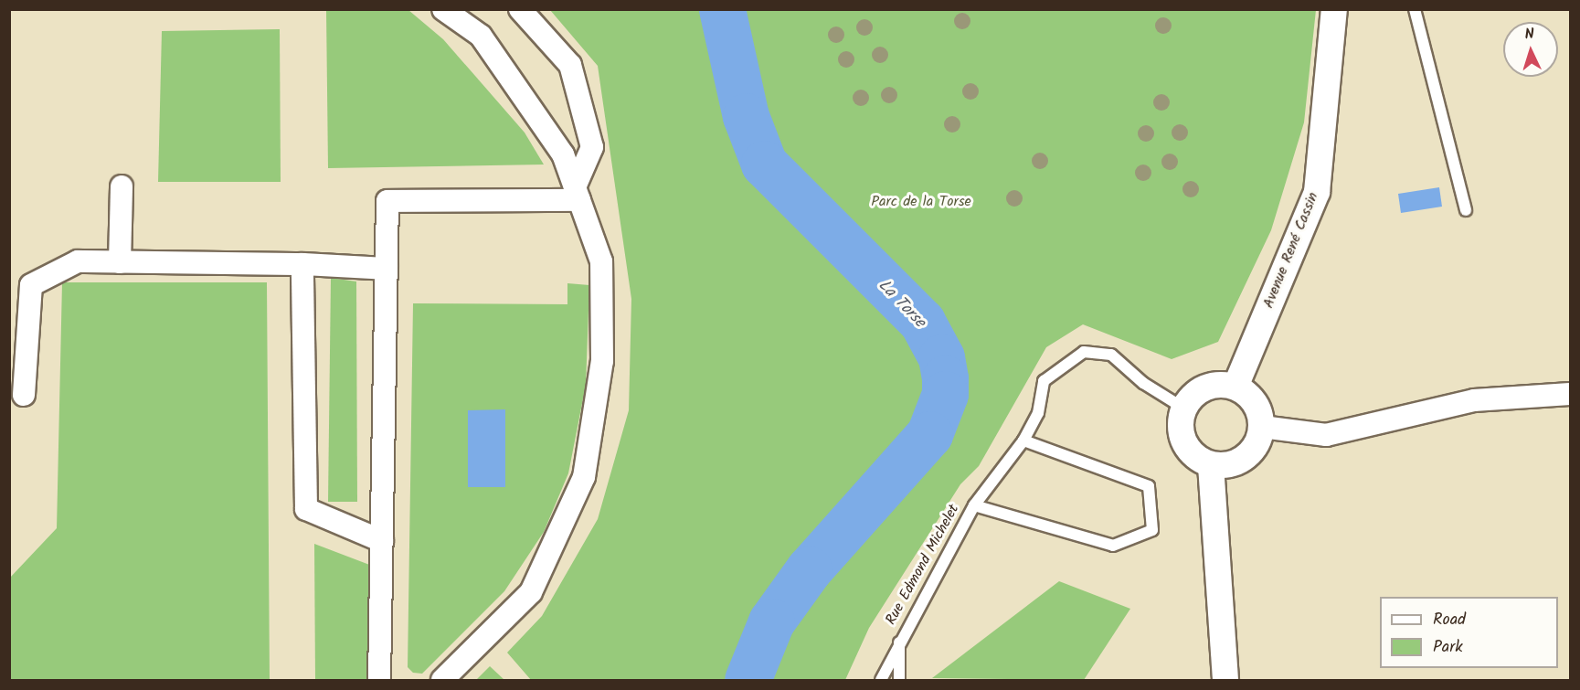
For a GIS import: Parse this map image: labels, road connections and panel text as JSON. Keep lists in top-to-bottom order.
{
  "streets": {
    "street": ["Avenue René Cassin"],
    "lane": ["Rue Edmond Michelet"]
  },
  "crossings": [
    ["Avenue René Cassin", "Rue Edmond Michelet"]
  ],
  "water": ["La Torse"],
  "parks": ["Parc de la Torse"],
  "legend": ["Road", "Park"],
  "north": "top"
}
